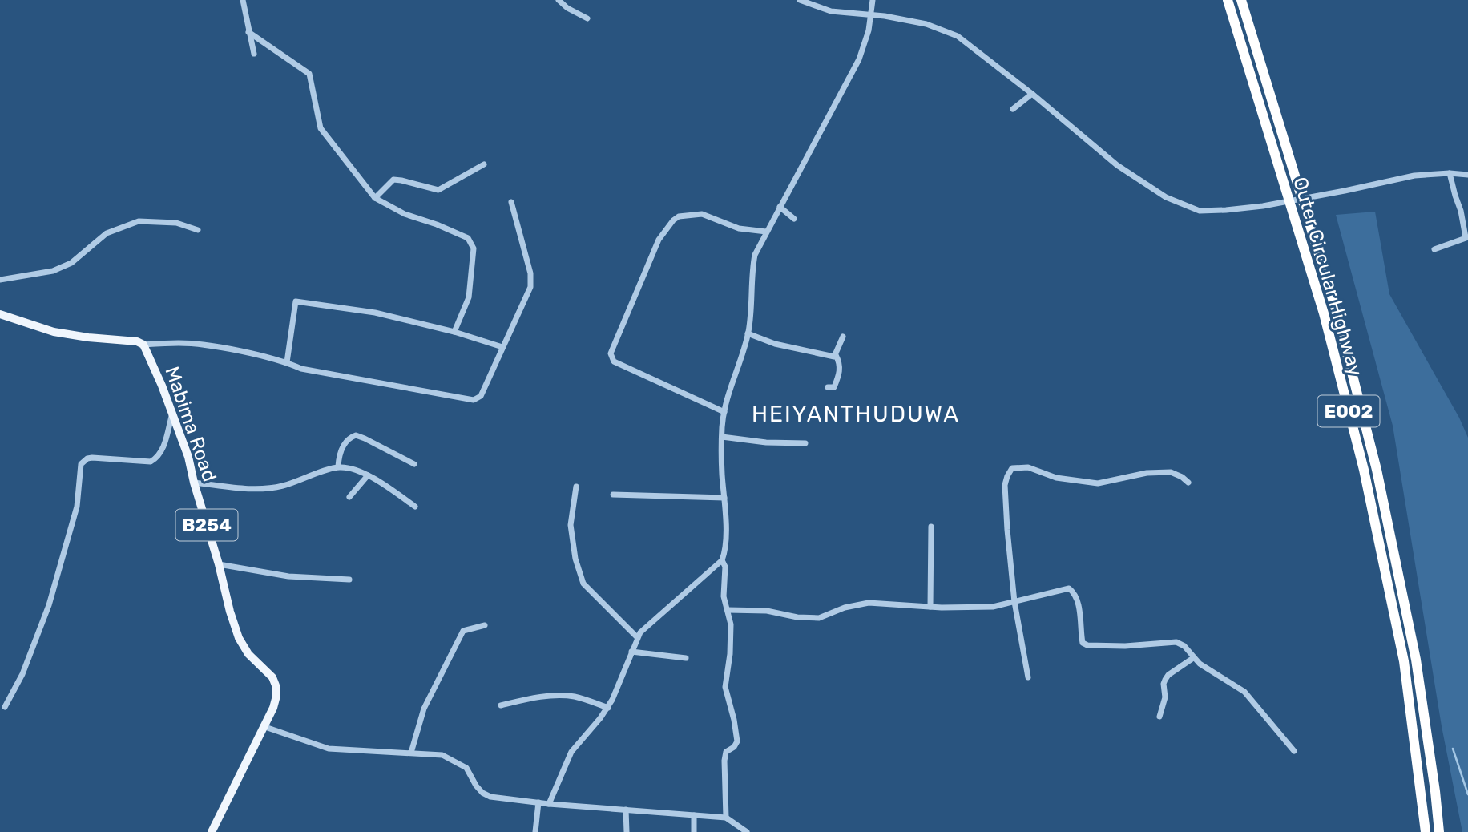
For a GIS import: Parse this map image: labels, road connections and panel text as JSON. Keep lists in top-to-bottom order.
{
  "streets": {
    "highway": ["Outer Circular Highway", "E002"],
    "main road": ["Mabima Road", "B254"]
  },
  "districts": ["HEIYANTHUDUWA"]
}
